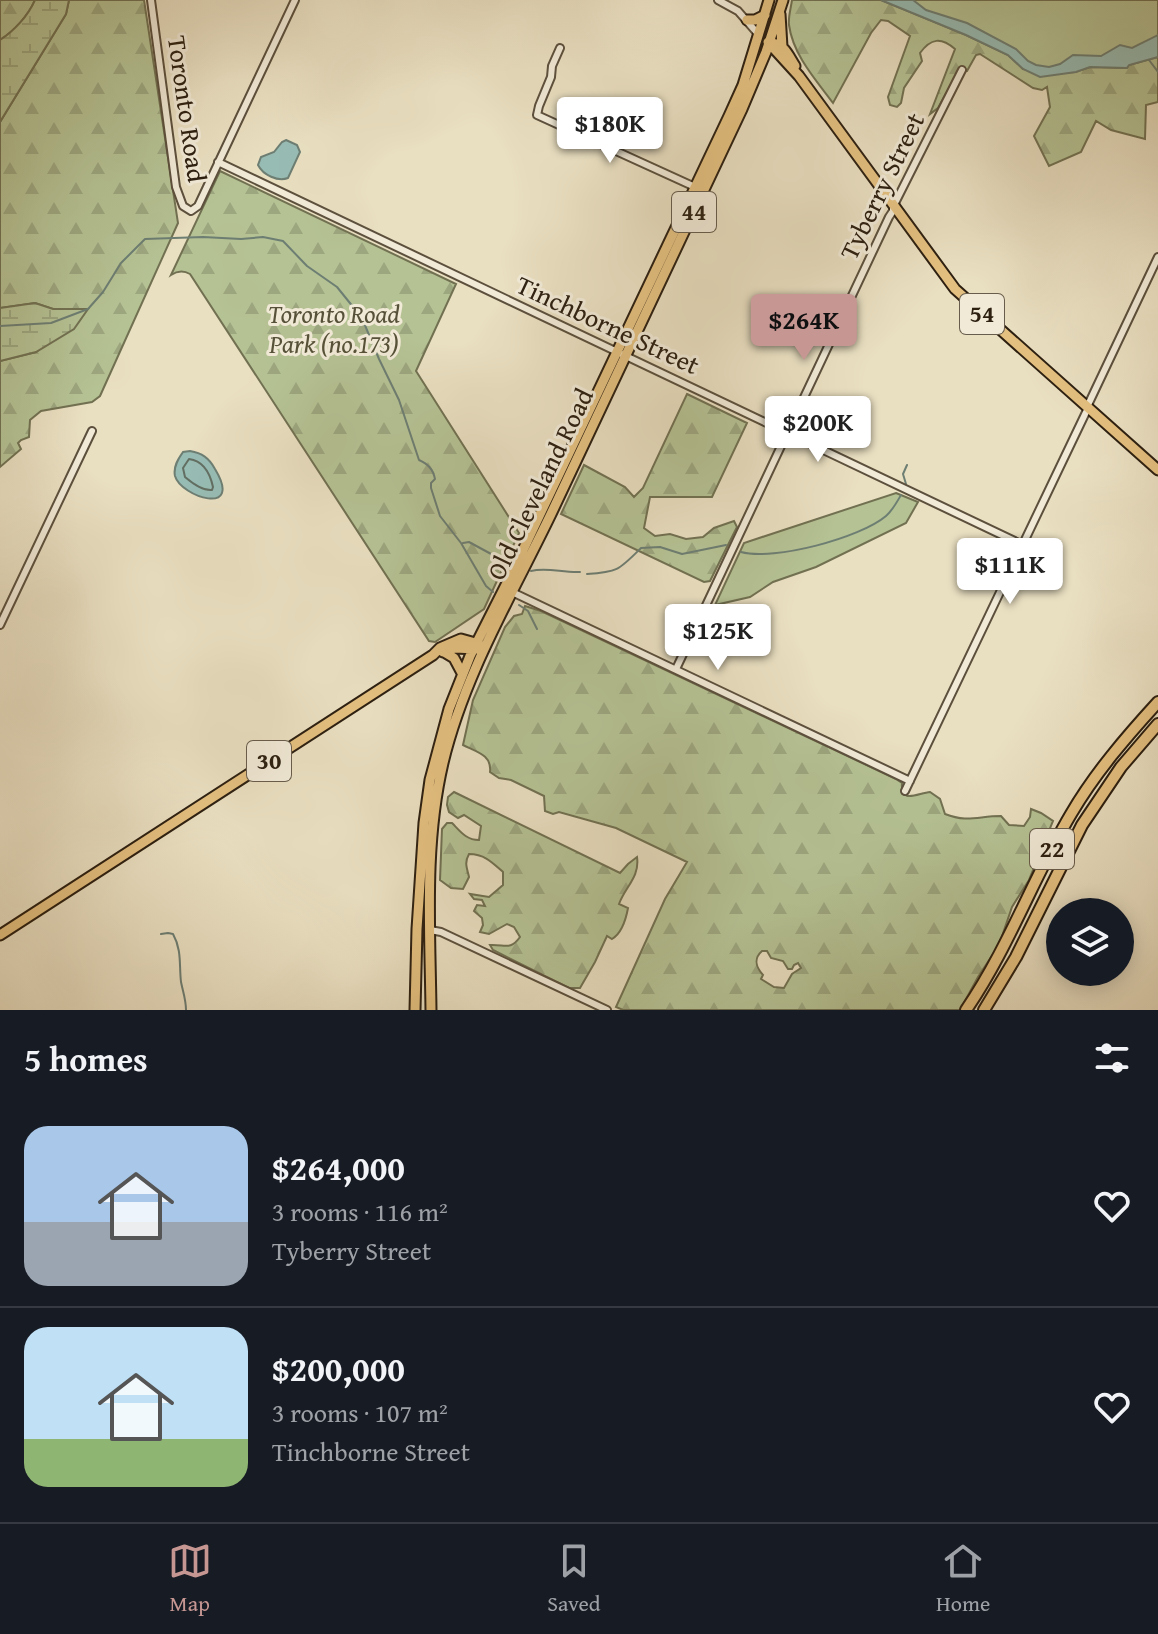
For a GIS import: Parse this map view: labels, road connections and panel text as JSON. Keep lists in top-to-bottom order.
{
  "streets": {
    "highway": ["22"],
    "main road": [
      "44",
      "54",
      "Old Cleveland Road",
      "30"
    ],
    "street": ["Toronto Road", "Tyberry Street", "Tinchborne Street"]
  },
  "crossings": [
    ["Toronto Road", "Tinchborne Street"],
    ["Tyberry Street", "54"],
    ["Tyberry Street", "Tinchborne Street"],
    ["44", "Old Cleveland Road"],
    ["44", "30"],
    ["54", "Old Cleveland Road"],
    ["Tinchborne Street", "Old Cleveland Road"]
  ],
  "parks": ["Toronto Road Park (no.173)"],
  "page": {
    "price": [
      "$180K",
      "$264K",
      "$200K",
      "$111K",
      "$125K"
    ],
    "heading": "5 homes",
    "list": [
      {
        "name": "$264,000",
        "note": "3 rooms · 116 m² · Tyberry Street"
      },
      {
        "name": "$200,000",
        "note": "3 rooms · 107 m² · Tinchborne Street"
      }
    ],
    "tabs": ["Map", "Saved", "Home"]
  }
}
